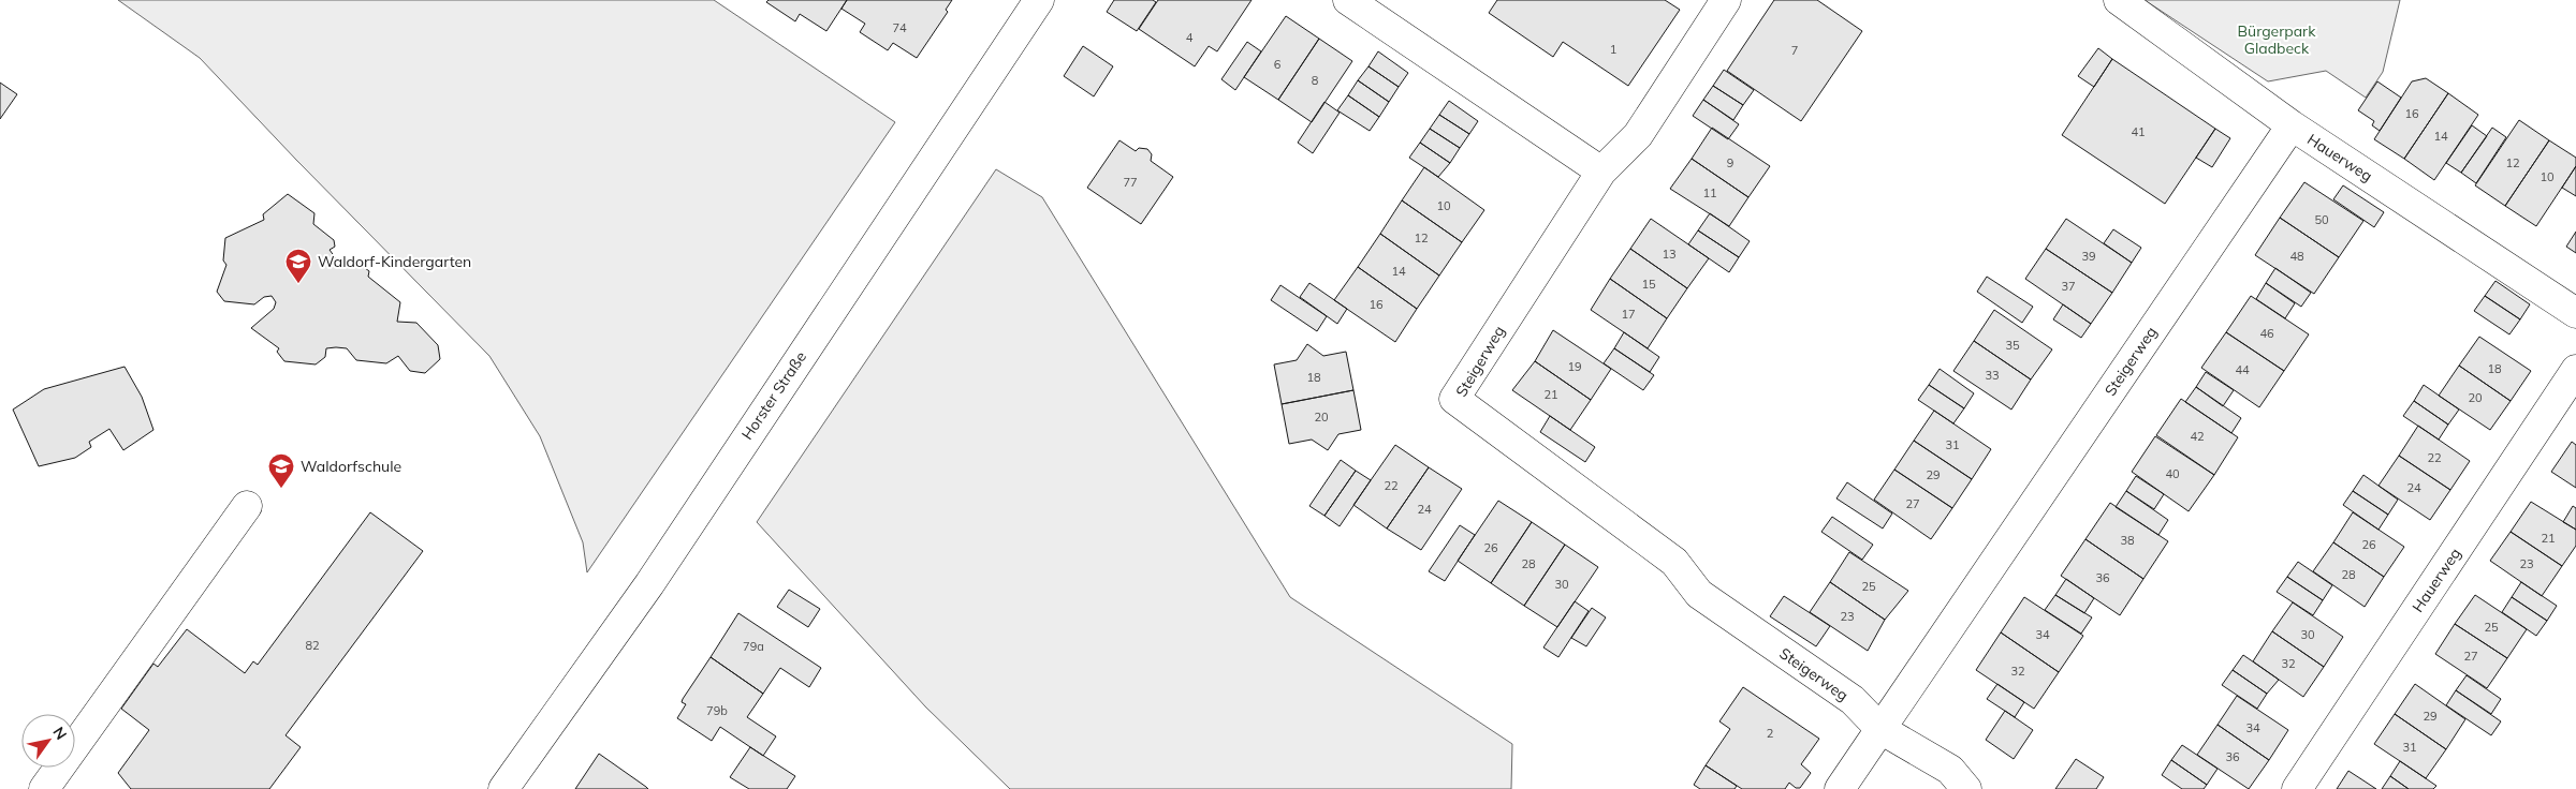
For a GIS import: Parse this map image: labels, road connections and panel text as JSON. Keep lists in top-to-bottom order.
{
  "streets": {
    "street": ["Hauerweg", "Steigerweg", "Horster Straße"]
  },
  "crossings": [
    ["Hauerweg", "Steigerweg"]
  ],
  "parks": ["Bürgerpark Gladbeck"],
  "places": {
    "school or university": ["Waldorf-Kindergarten", "Waldorfschule"]
  },
  "house_numbers": [
    "74",
    "4",
    "1",
    "7",
    "6",
    "8",
    "16",
    "41",
    "14",
    "9",
    "12",
    "10",
    "77",
    "11",
    "10",
    "50",
    "12",
    "13",
    "39",
    "48",
    "14",
    "15",
    "37",
    "16",
    "17",
    "46",
    "35",
    "19",
    "18",
    "44",
    "33",
    "18",
    "21",
    "20",
    "20",
    "42",
    "31",
    "22",
    "40",
    "29",
    "22",
    "24",
    "27",
    "24",
    "21",
    "38",
    "26",
    "26",
    "28",
    "23",
    "28",
    "36",
    "30",
    "25",
    "23",
    "25",
    "34",
    "30",
    "82",
    "79a",
    "27",
    "32",
    "32",
    "79b",
    "29",
    "34",
    "2",
    "31",
    "36"
  ],
  "north": "top right"
}
